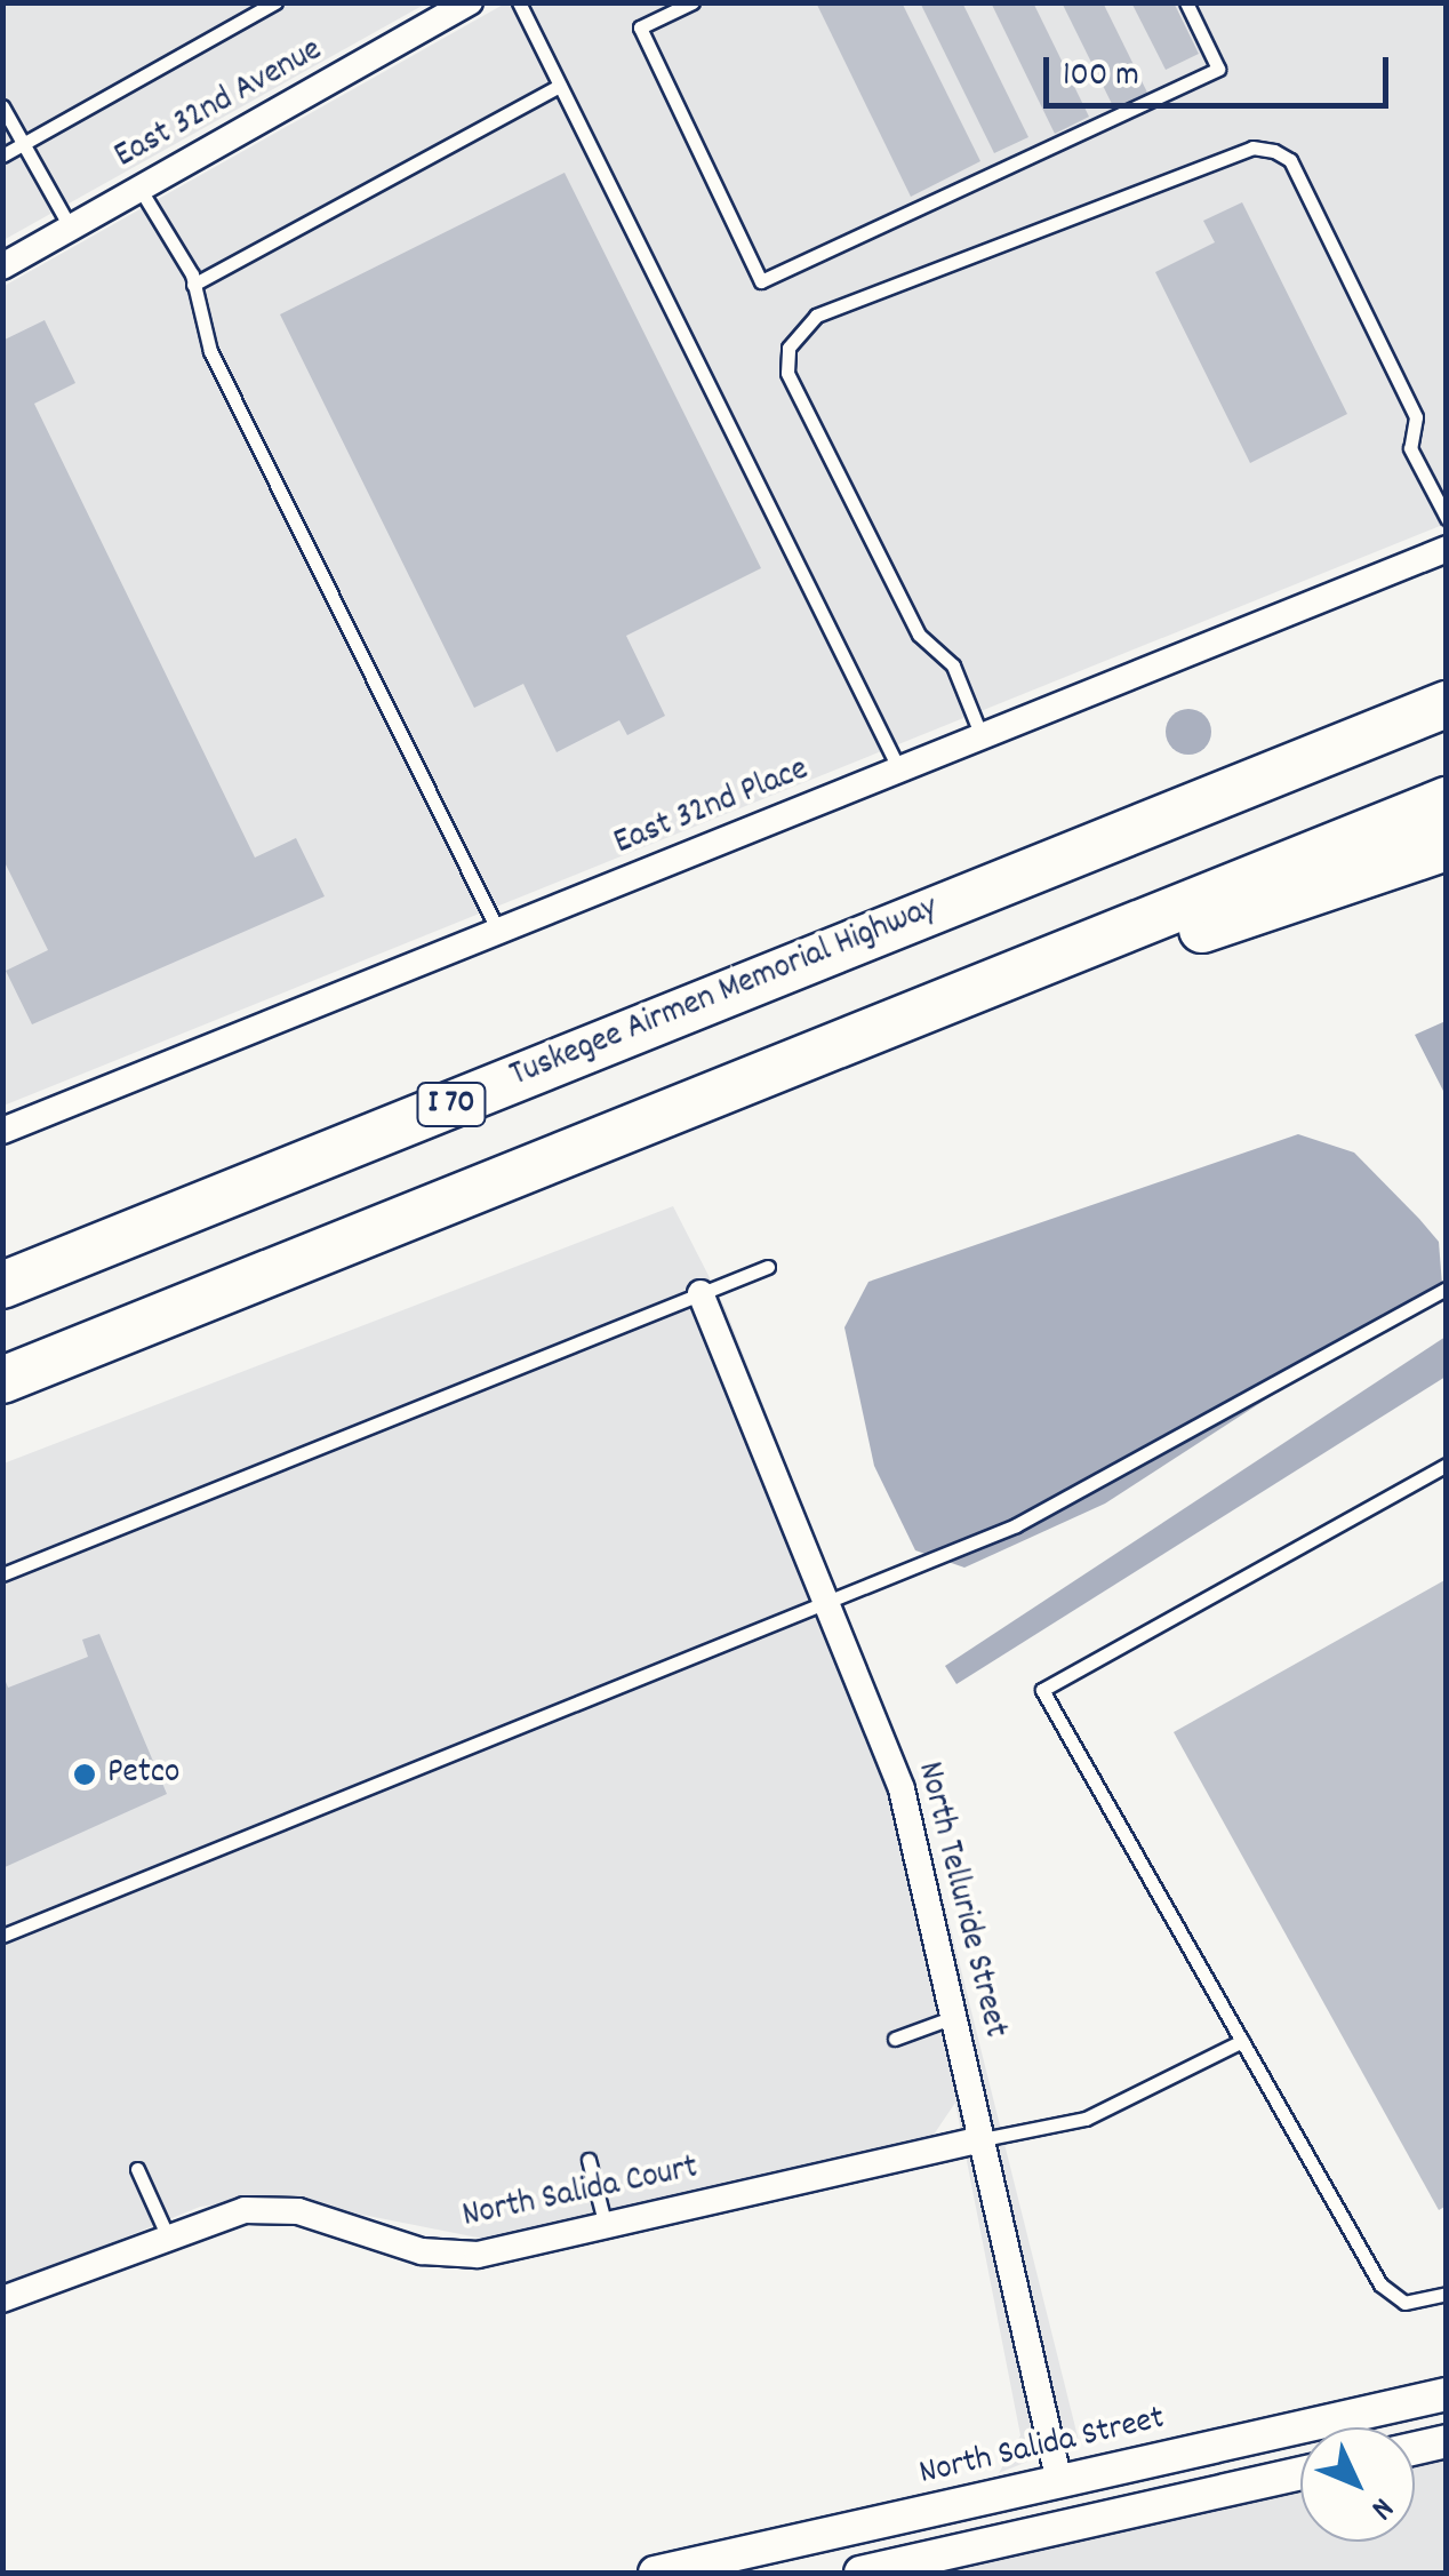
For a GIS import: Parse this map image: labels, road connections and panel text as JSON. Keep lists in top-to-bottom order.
{
  "streets": {
    "highway": ["Tuskegee Airmen Memorial Highway", "I 70"],
    "street": [
      "East 32nd Avenue",
      "East 32nd Place",
      "North Telluride Street",
      "North Salida Court",
      "North Salida Street"
    ]
  },
  "crossings": [
    ["North Telluride Street", "North Salida Court"],
    ["North Telluride Street", "North Salida Street"]
  ],
  "places": ["Petco"],
  "scale_bar": "100 m",
  "north": "bottom right"
}
